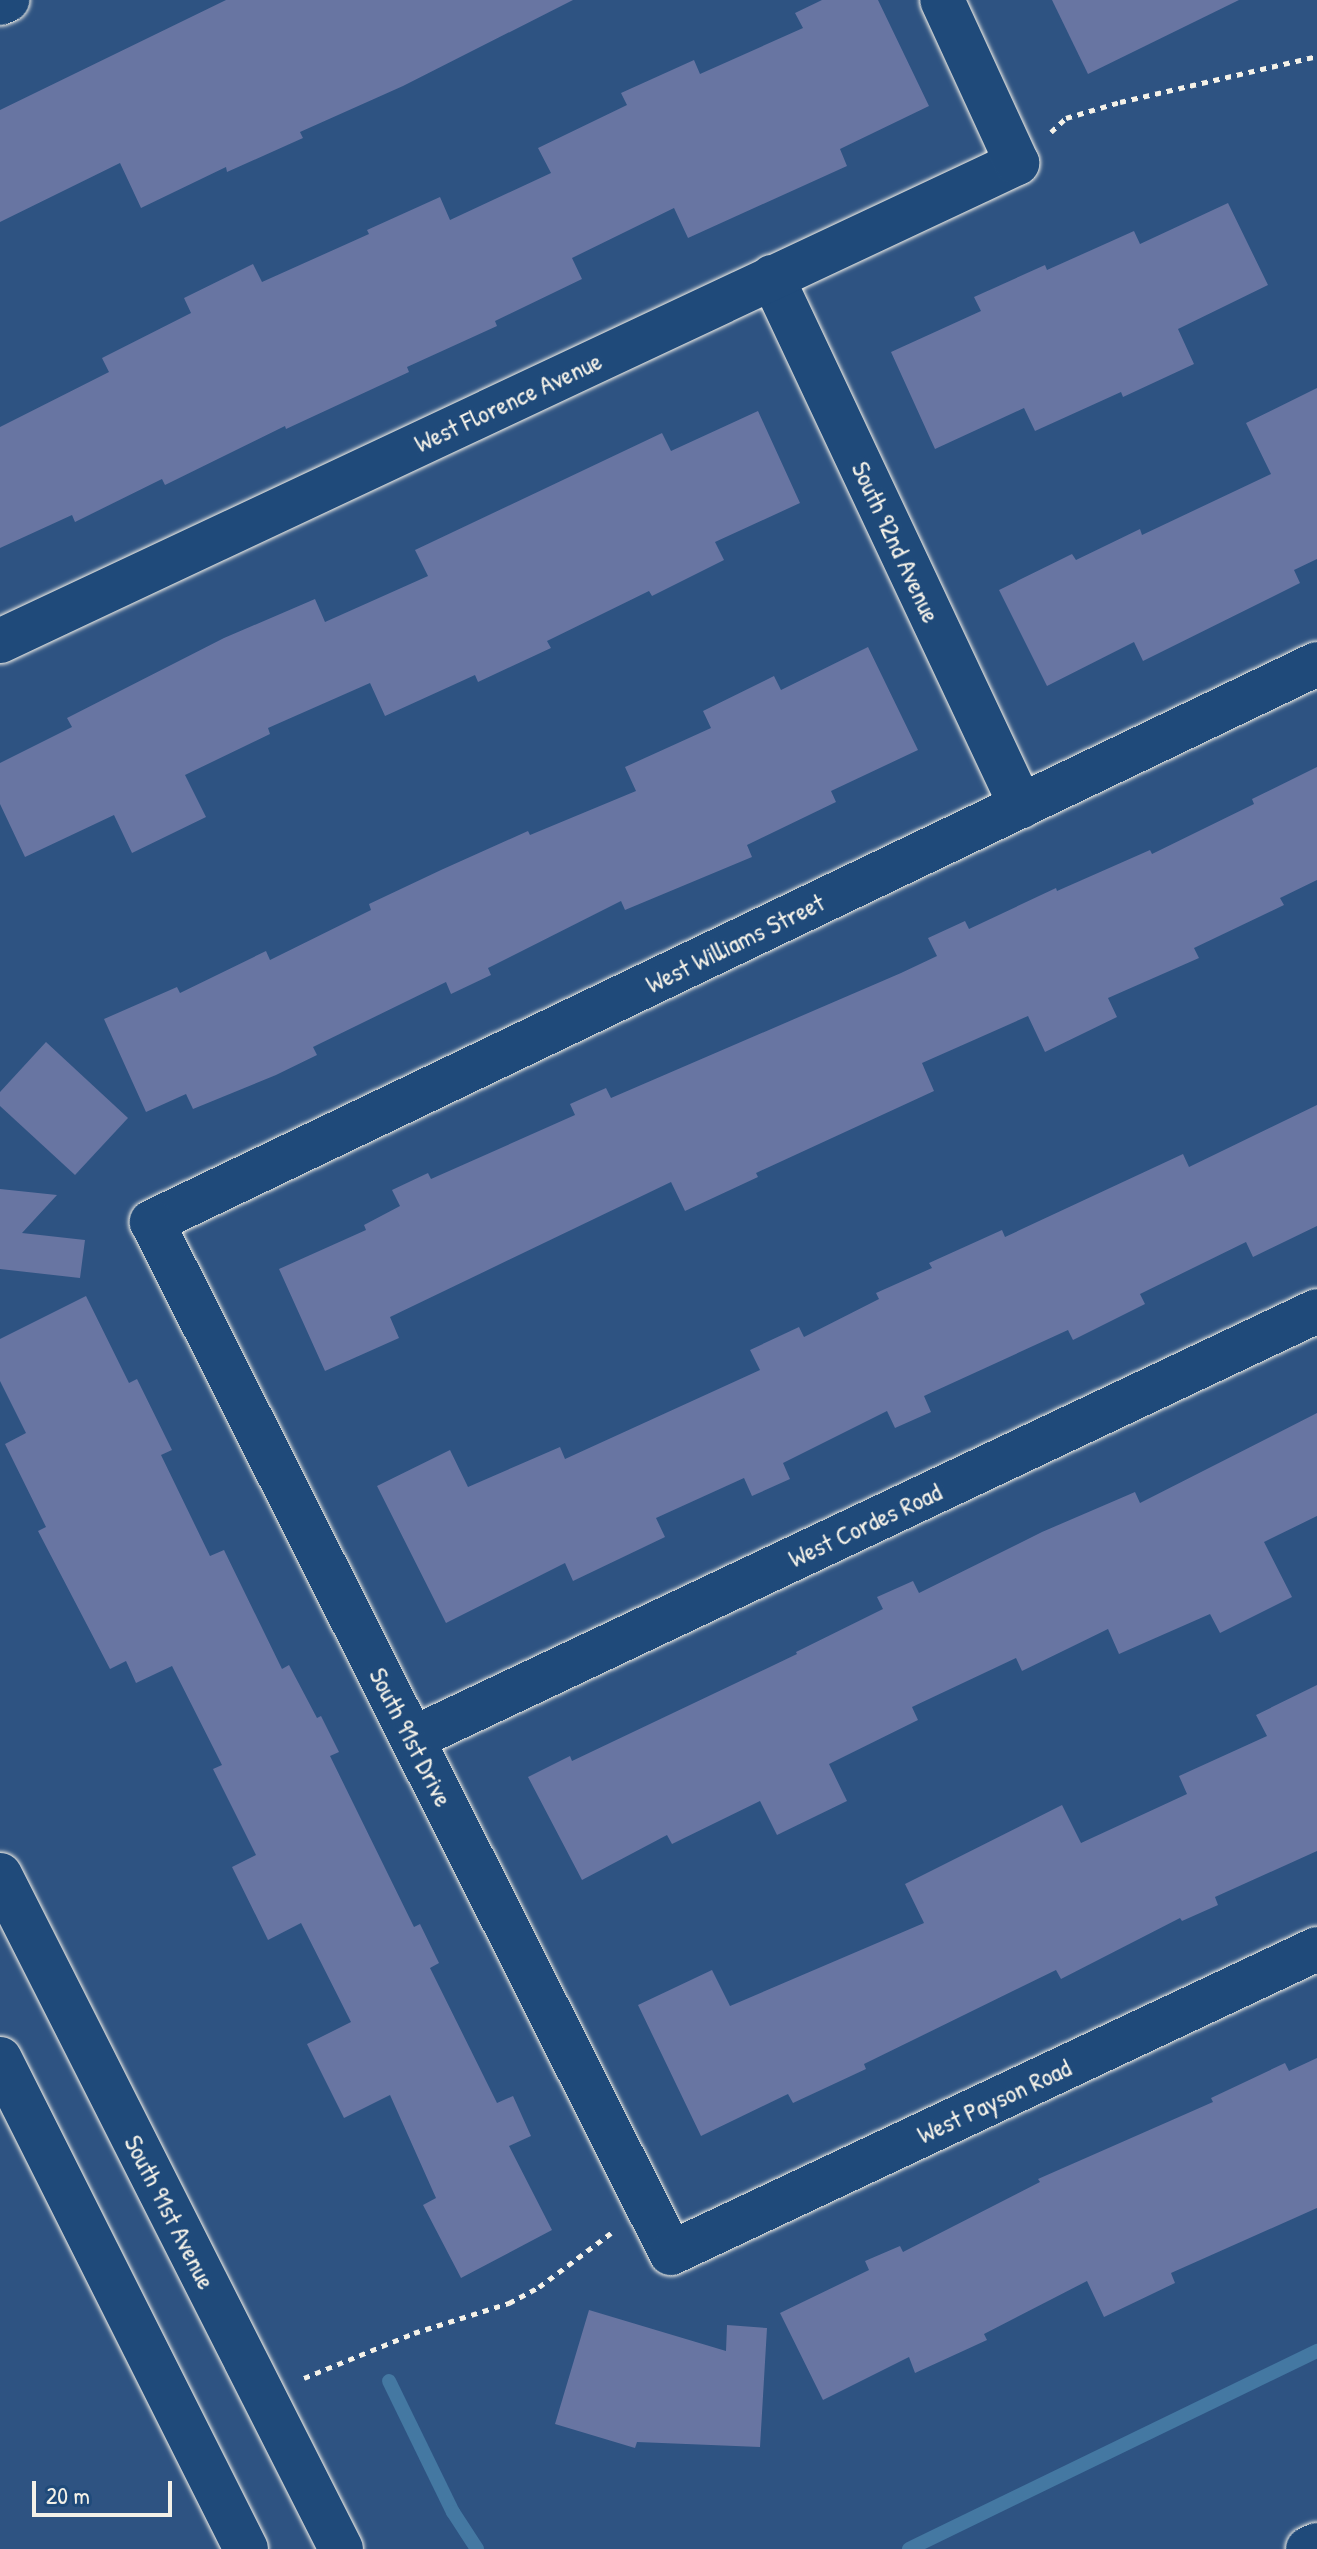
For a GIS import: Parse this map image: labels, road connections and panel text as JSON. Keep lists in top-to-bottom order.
{
  "streets": {
    "street": [
      "West Florence Avenue",
      "South 92nd Avenue",
      "West Williams Street",
      "West Cordes Road",
      "South 91st Drive",
      "West Payson Road",
      "South 91st Avenue"
    ]
  },
  "crossings": [
    ["West Florence Avenue", "South 92nd Avenue"],
    ["South 92nd Avenue", "West Williams Street"],
    ["West Williams Street", "South 91st Drive"],
    ["West Cordes Road", "South 91st Drive"],
    ["South 91st Drive", "West Payson Road"]
  ],
  "scale_bar": "20 m"
}
